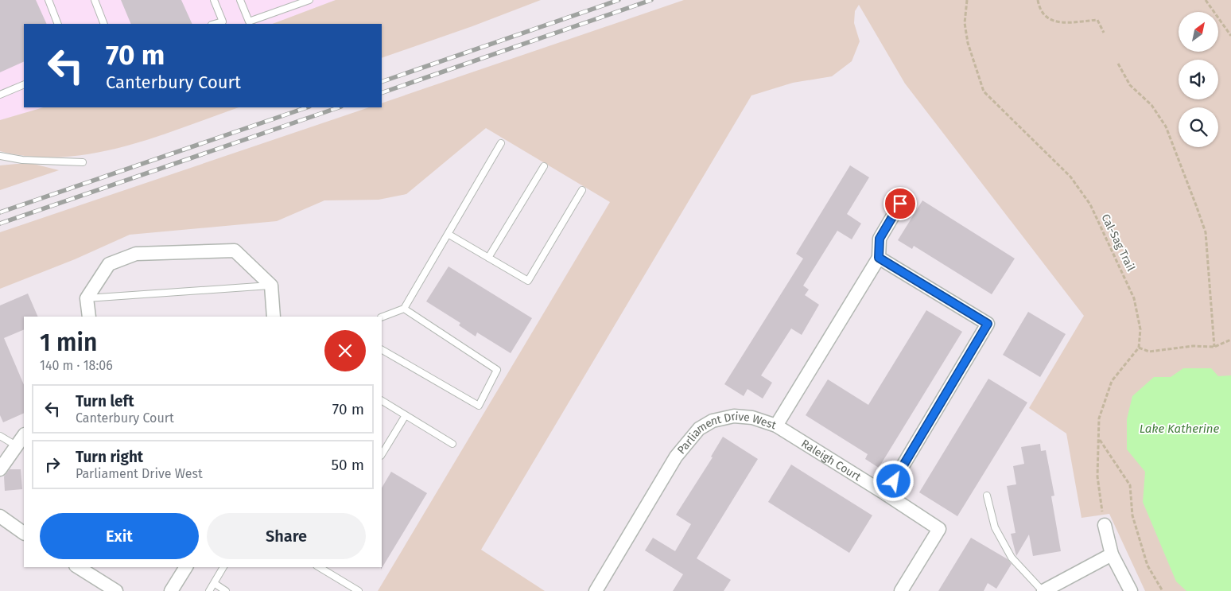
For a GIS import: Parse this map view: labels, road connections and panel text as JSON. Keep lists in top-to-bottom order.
{
  "streets": {
    "street": ["Parliament Drive West", "Raleigh Court"],
    "path": ["Cal-Sag Trail"]
  },
  "crossings": [
    ["Parliament Drive West", "Raleigh Court"]
  ],
  "water": ["Lake Katherine"],
  "north": "top right",
  "page": {
    "turn": ["70 m", "Canterbury Court"],
    "heading": ["1 min", "140 m · 18:06"],
    "list": [
      {
        "name": "Turn left",
        "note": "Canterbury Court",
        "value": "70 m"
      },
      {
        "name": "Turn right",
        "note": "Parliament Drive West",
        "value": "50 m"
      }
    ],
    "buttons": ["Exit", "Share"]
  }
}
